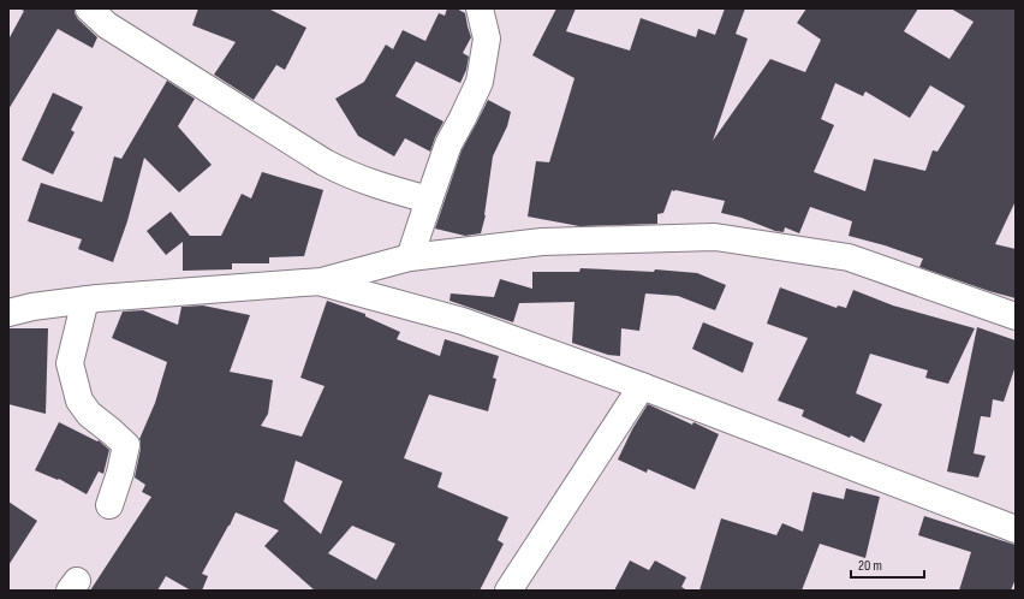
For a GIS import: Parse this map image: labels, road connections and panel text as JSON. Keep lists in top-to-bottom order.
{
  "scale_bar": "20 m"
}
